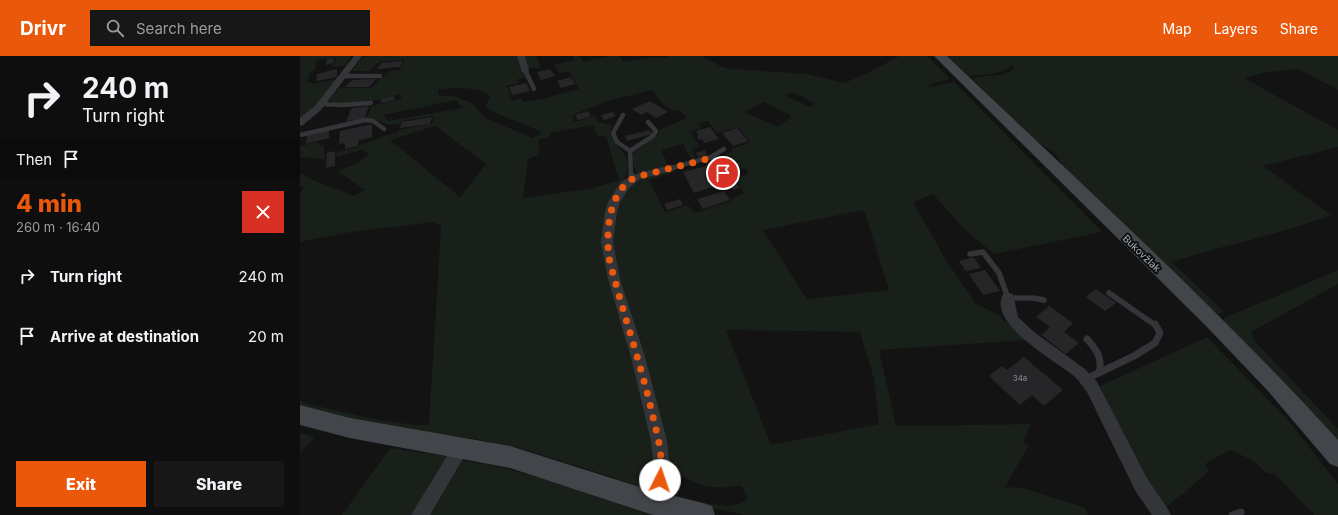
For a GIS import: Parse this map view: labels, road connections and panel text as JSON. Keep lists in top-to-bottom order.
{
  "streets": {
    "main road": ["Bukovžlak"]
  },
  "house_numbers": ["34a"],
  "page": {
    "header": "Drivr",
    "search": "Search here",
    "nav": ["Map", "Layers", "Share"],
    "turn": ["240 m", "Turn right"],
    "then": "Then",
    "heading": ["4 min", "260 m · 16:40"],
    "list": [
      {
        "name": "Turn right",
        "value": "240 m"
      },
      {
        "name": "Arrive at destination",
        "value": "20 m"
      }
    ],
    "buttons": ["Exit", "Share"]
  }
}
